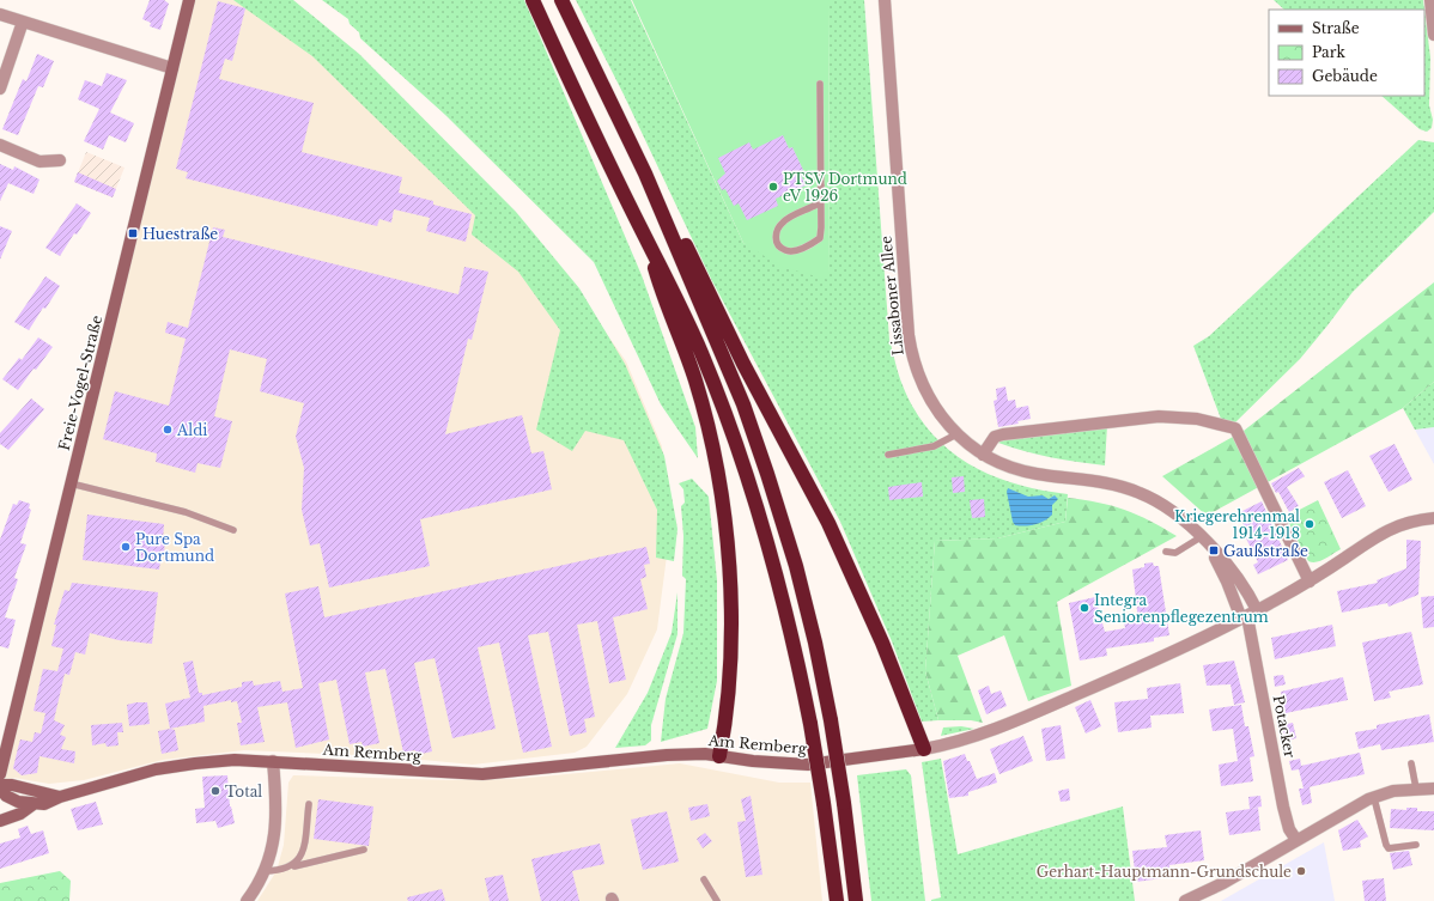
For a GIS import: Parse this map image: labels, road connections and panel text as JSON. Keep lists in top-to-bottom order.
{
  "streets": {
    "street": [
      "Lissaboner Allee",
      "Freie-Vogel-Straße",
      "Potacker",
      "Am Remberg"
    ]
  },
  "crossings": [
    ["Lissaboner Allee", "Potacker"],
    ["Lissaboner Allee", "Am Remberg"],
    ["Potacker", "Am Remberg"]
  ],
  "places": {
    "other": [
      "PTSV Dortmund eV 1926",
      "Aldi",
      "Kriegerehrenmal 1914-1918",
      "Pure Spa Dortmund",
      "Integra Seniorenpflegezentrum",
      "Total",
      "Gerhart-Hauptmann-Grundschule"
    ],
    "transit": ["Huestraße", "Gaußstraße"]
  },
  "legend": ["Straße", "Park", "Gebäude"]
}
